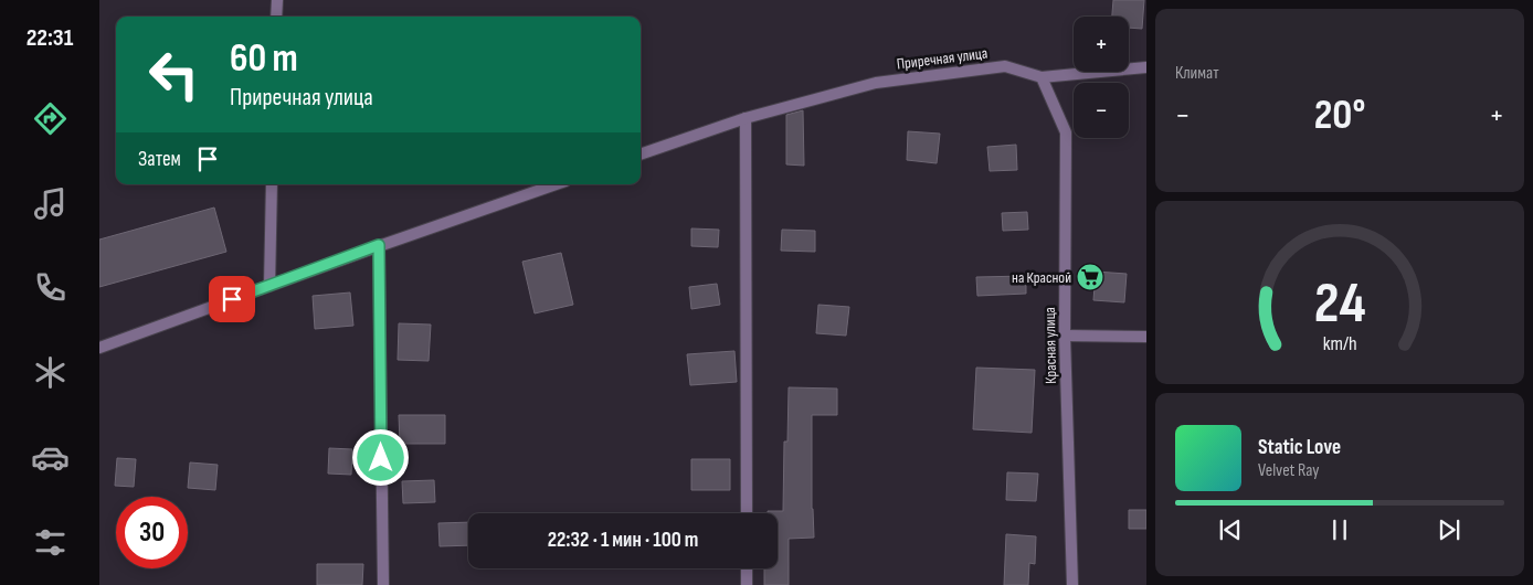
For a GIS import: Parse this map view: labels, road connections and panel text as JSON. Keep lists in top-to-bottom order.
{
  "streets": {
    "street": ["Приречная улица", "Красная улица"]
  },
  "crossings": [
    ["Приречная улица", "Красная улица"]
  ],
  "places": {
    "supermarket": ["на Красной"]
  },
  "page": {
    "tabs": "22:31",
    "tile": "Климат",
    "map_buttons": ["+", "−"],
    "turn": ["60 m", "Приречная улица"],
    "heat": ["−", "20°", "+"],
    "then": "Затем",
    "song": ["Static Love", "Velvet Ray"],
    "limit": "30",
    "trip": "22:32 · 1 мин · 100 m",
    "gauge": ["24", "km/h"]
  }
}
